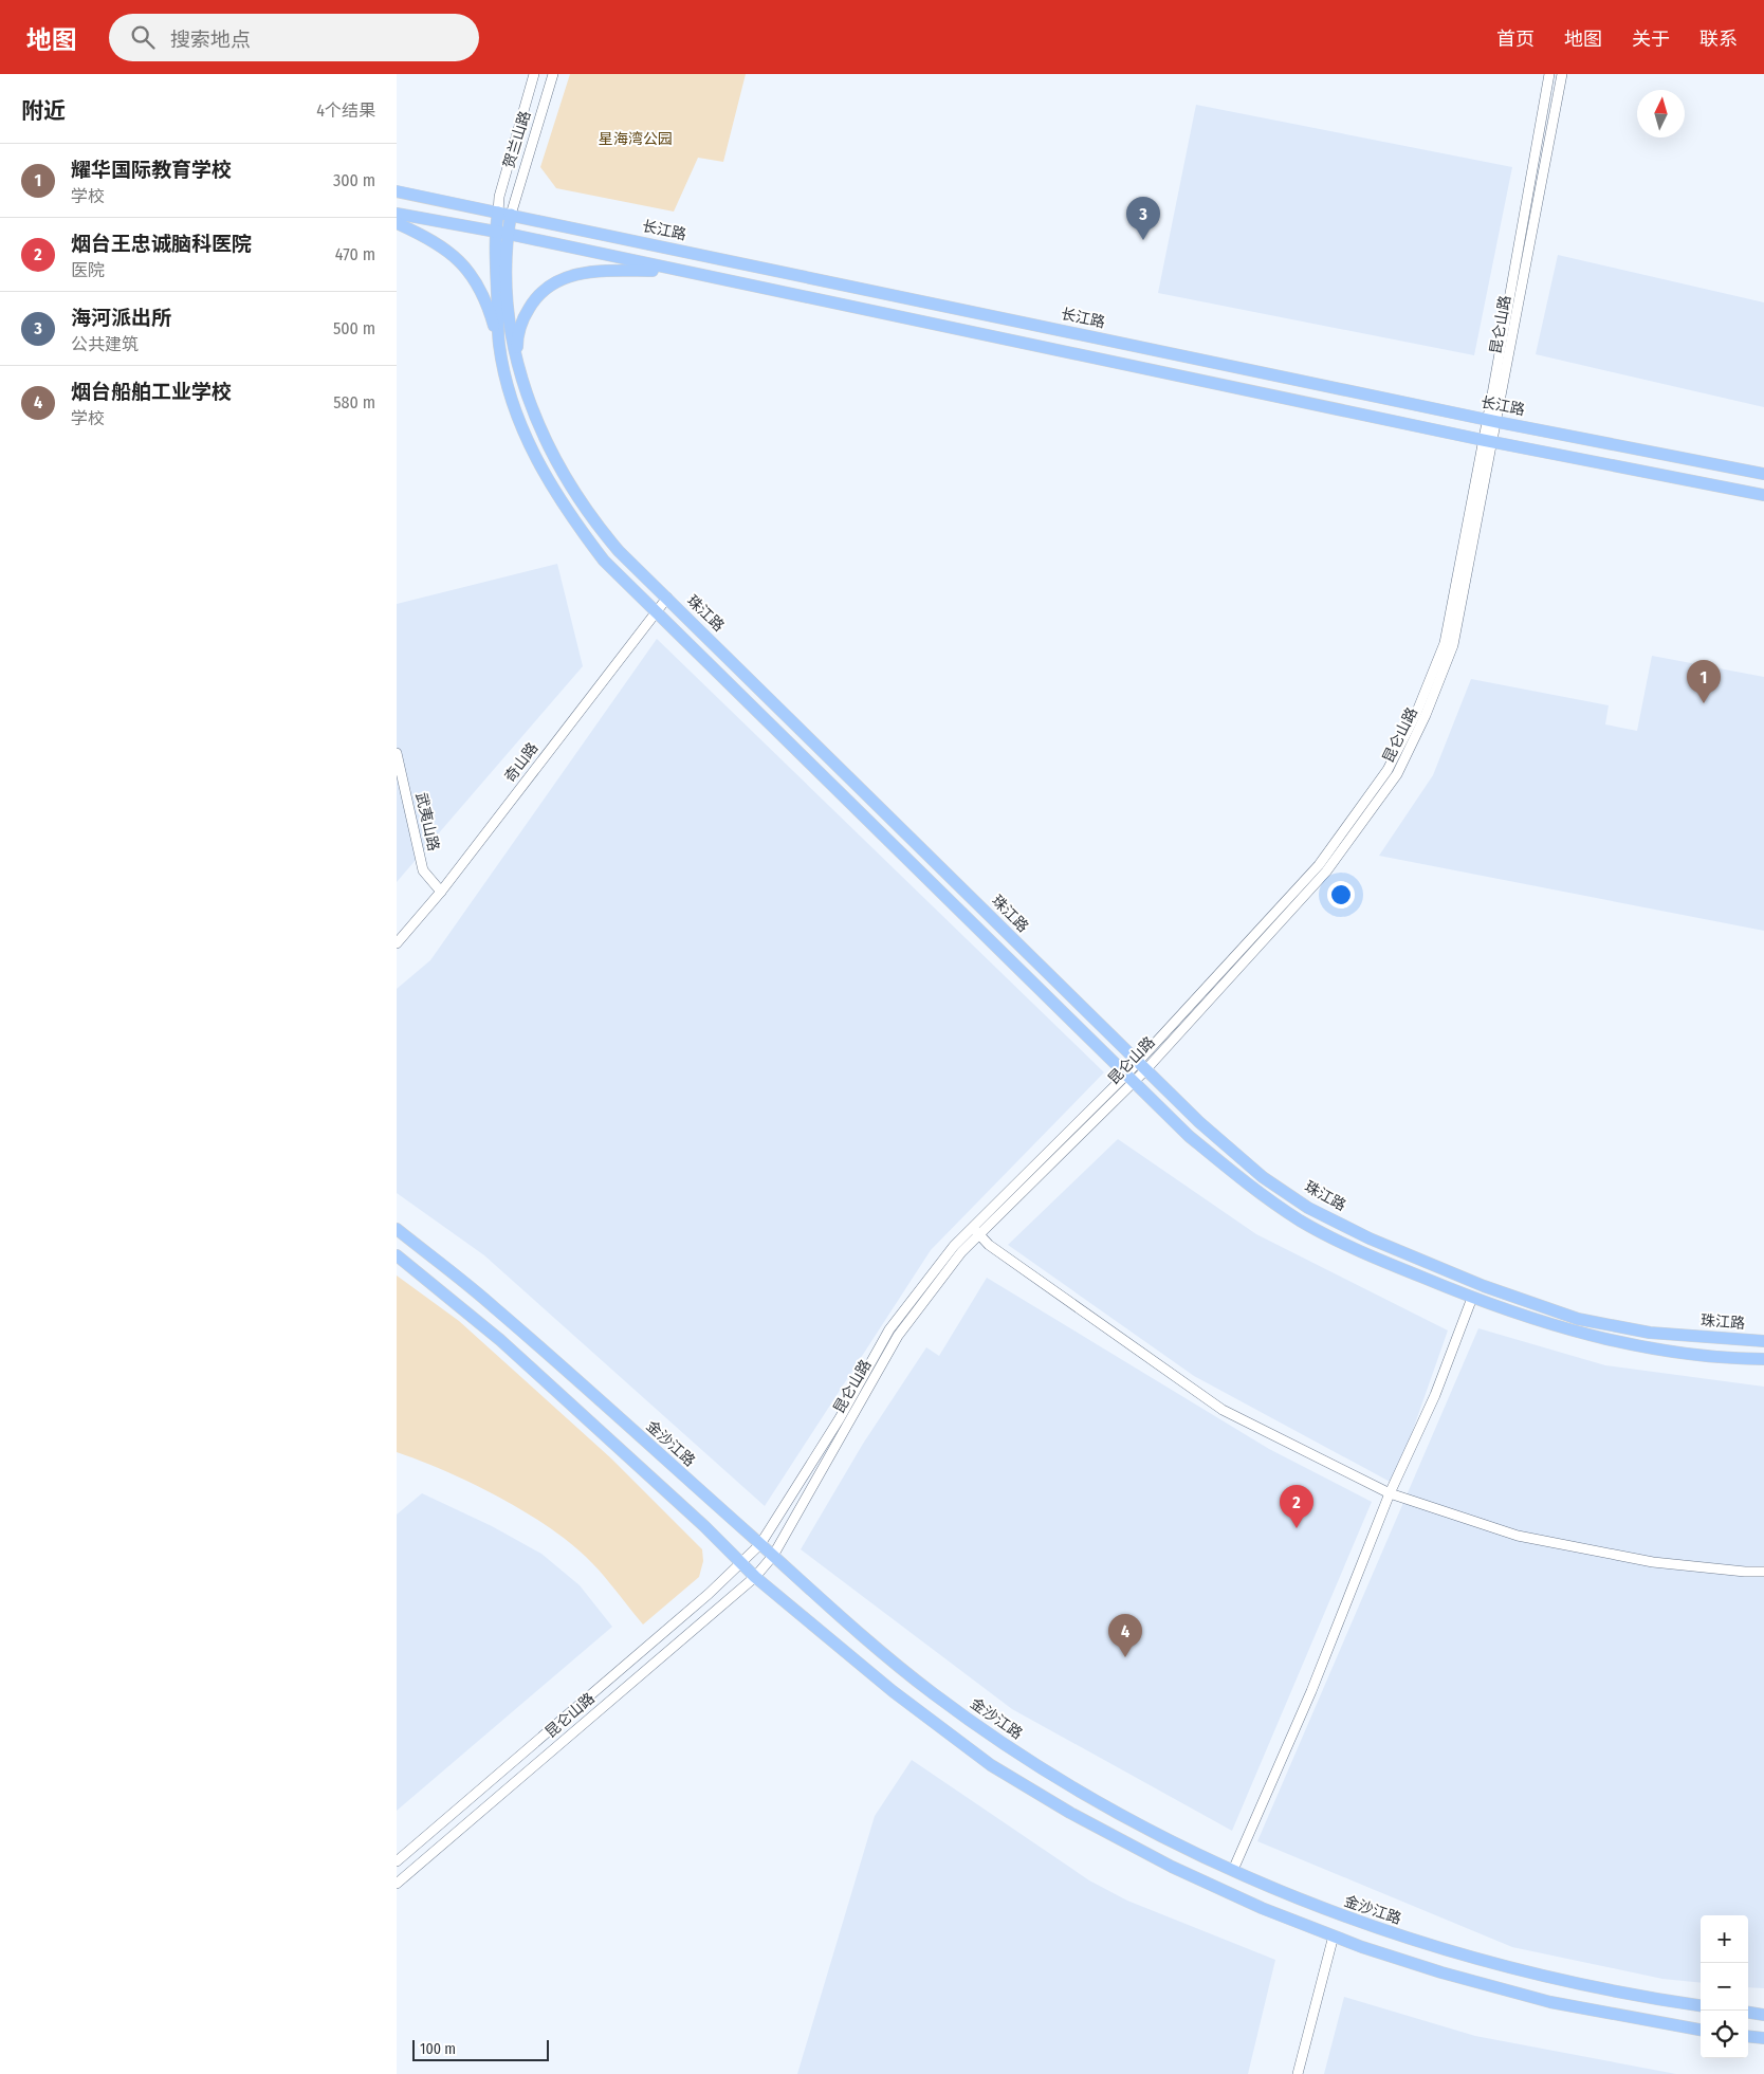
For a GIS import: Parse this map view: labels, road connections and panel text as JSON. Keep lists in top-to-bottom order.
{
  "streets": {
    "main road": ["长江路", "珠江路", "金沙江路"],
    "street": [
      "贺兰山路",
      "昆仑山路",
      "奇山路",
      "武夷山路"
    ]
  },
  "crossings": [
    ["贺兰山路", "长江路"],
    ["贺兰山路", "珠江路"],
    ["长江路", "昆仑山路"],
    ["长江路", "珠江路"],
    ["昆仑山路", "珠江路"],
    ["昆仑山路", "金沙江路"],
    ["珠江路", "奇山路"],
    ["奇山路", "武夷山路"]
  ],
  "parks": ["星海湾公园"],
  "scale_bar": "100 m",
  "north": "top",
  "page": {
    "header": "地图",
    "search": "搜索地点",
    "nav": [
      "首页",
      "地图",
      "关于",
      "联系"
    ],
    "heading": ["附近", "4个结果"],
    "list": [
      {
        "mark": "1",
        "name": "耀华国际教育学校",
        "note": "学校",
        "value": "300 m"
      },
      {
        "mark": "2",
        "name": "烟台王忠诚脑科医院",
        "note": "医院",
        "value": "470 m"
      },
      {
        "mark": "3",
        "name": "海河派出所",
        "note": "公共建筑",
        "value": "500 m"
      },
      {
        "mark": "4",
        "name": "烟台船舶工业学校",
        "note": "学校",
        "value": "580 m"
      }
    ],
    "pins": [
      "3",
      "1",
      "2",
      "4"
    ],
    "map_buttons": ["+", "−"],
    "scale": "100 m"
  }
}
